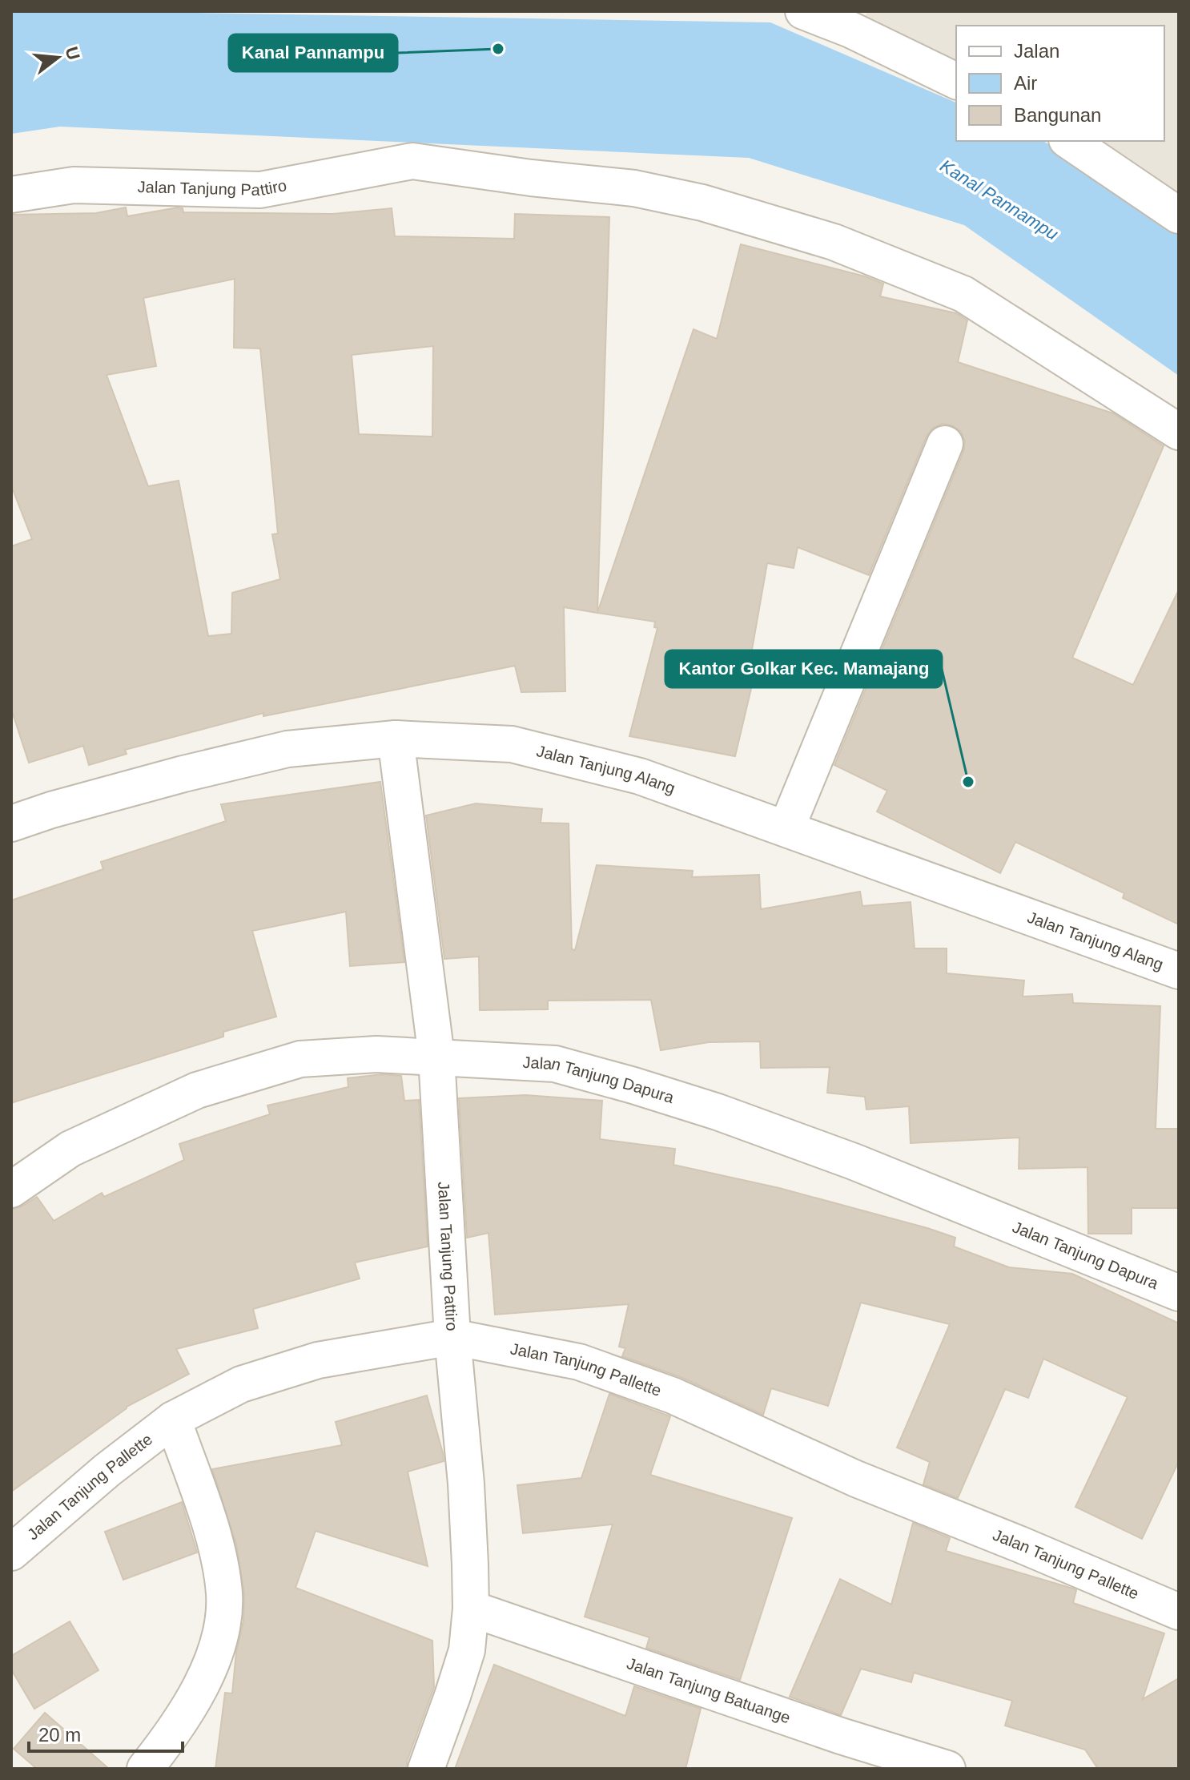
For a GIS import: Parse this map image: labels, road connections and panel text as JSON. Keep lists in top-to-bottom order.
{
  "streets": {
    "street": [
      "Jalan Tanjung Pattiro",
      "Jalan Tanjung Alang",
      "Jalan Tanjung Dapura",
      "Jalan Tanjung Pallette",
      "Jalan Tanjung Batuange"
    ]
  },
  "crossings": [
    ["Jalan Tanjung Pattiro", "Jalan Tanjung Alang"],
    ["Jalan Tanjung Pattiro", "Jalan Tanjung Dapura"],
    ["Jalan Tanjung Pattiro", "Jalan Tanjung Pallette"],
    ["Jalan Tanjung Pattiro", "Jalan Tanjung Batuange"]
  ],
  "water": ["Kanal Pannampu"],
  "places": ["Kanal Pannampu", "Kantor Golkar Kec. Mamajang"],
  "legend": ["Jalan", "Air", "Bangunan"],
  "scale_bar": "20 m",
  "north": "right"
}
